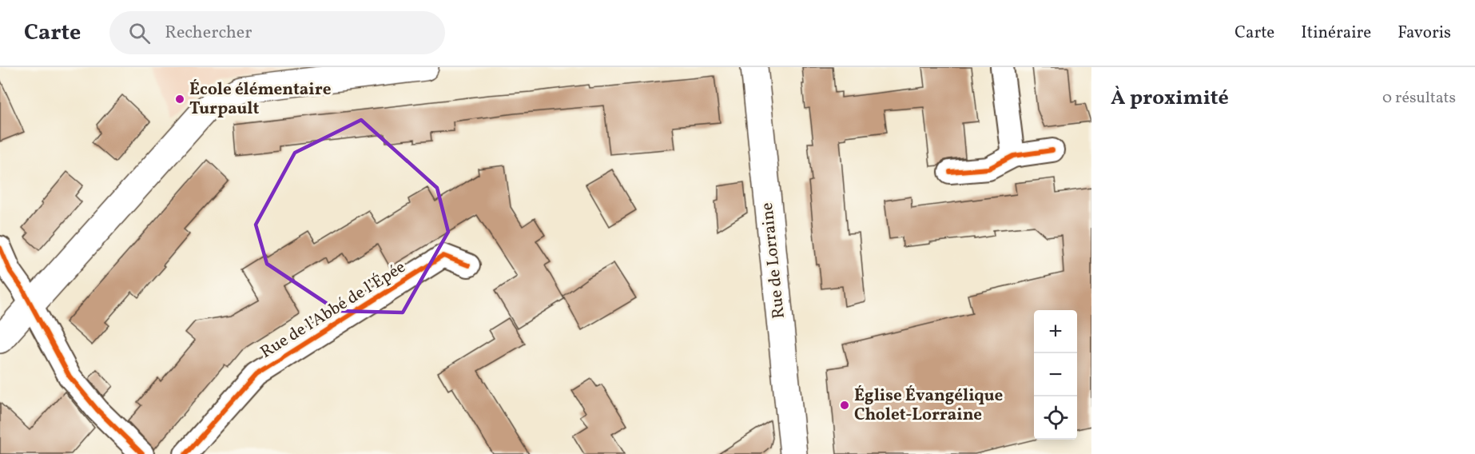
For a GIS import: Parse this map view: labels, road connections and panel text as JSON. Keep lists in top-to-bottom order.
{
  "streets": {
    "main road": ["Rue de Lorraine"],
    "street": ["Rue de l’Abbé de l’Épée"]
  },
  "places": ["École élémentaire Turpault", "Église Évangélique Cholet-Lorraine"],
  "page": {
    "header": "Carte",
    "search": "Rechercher",
    "nav": ["Carte", "Itinéraire", "Favoris"],
    "heading": ["À proximité", "0 résultats"],
    "map_buttons": ["+", "−"]
  }
}
